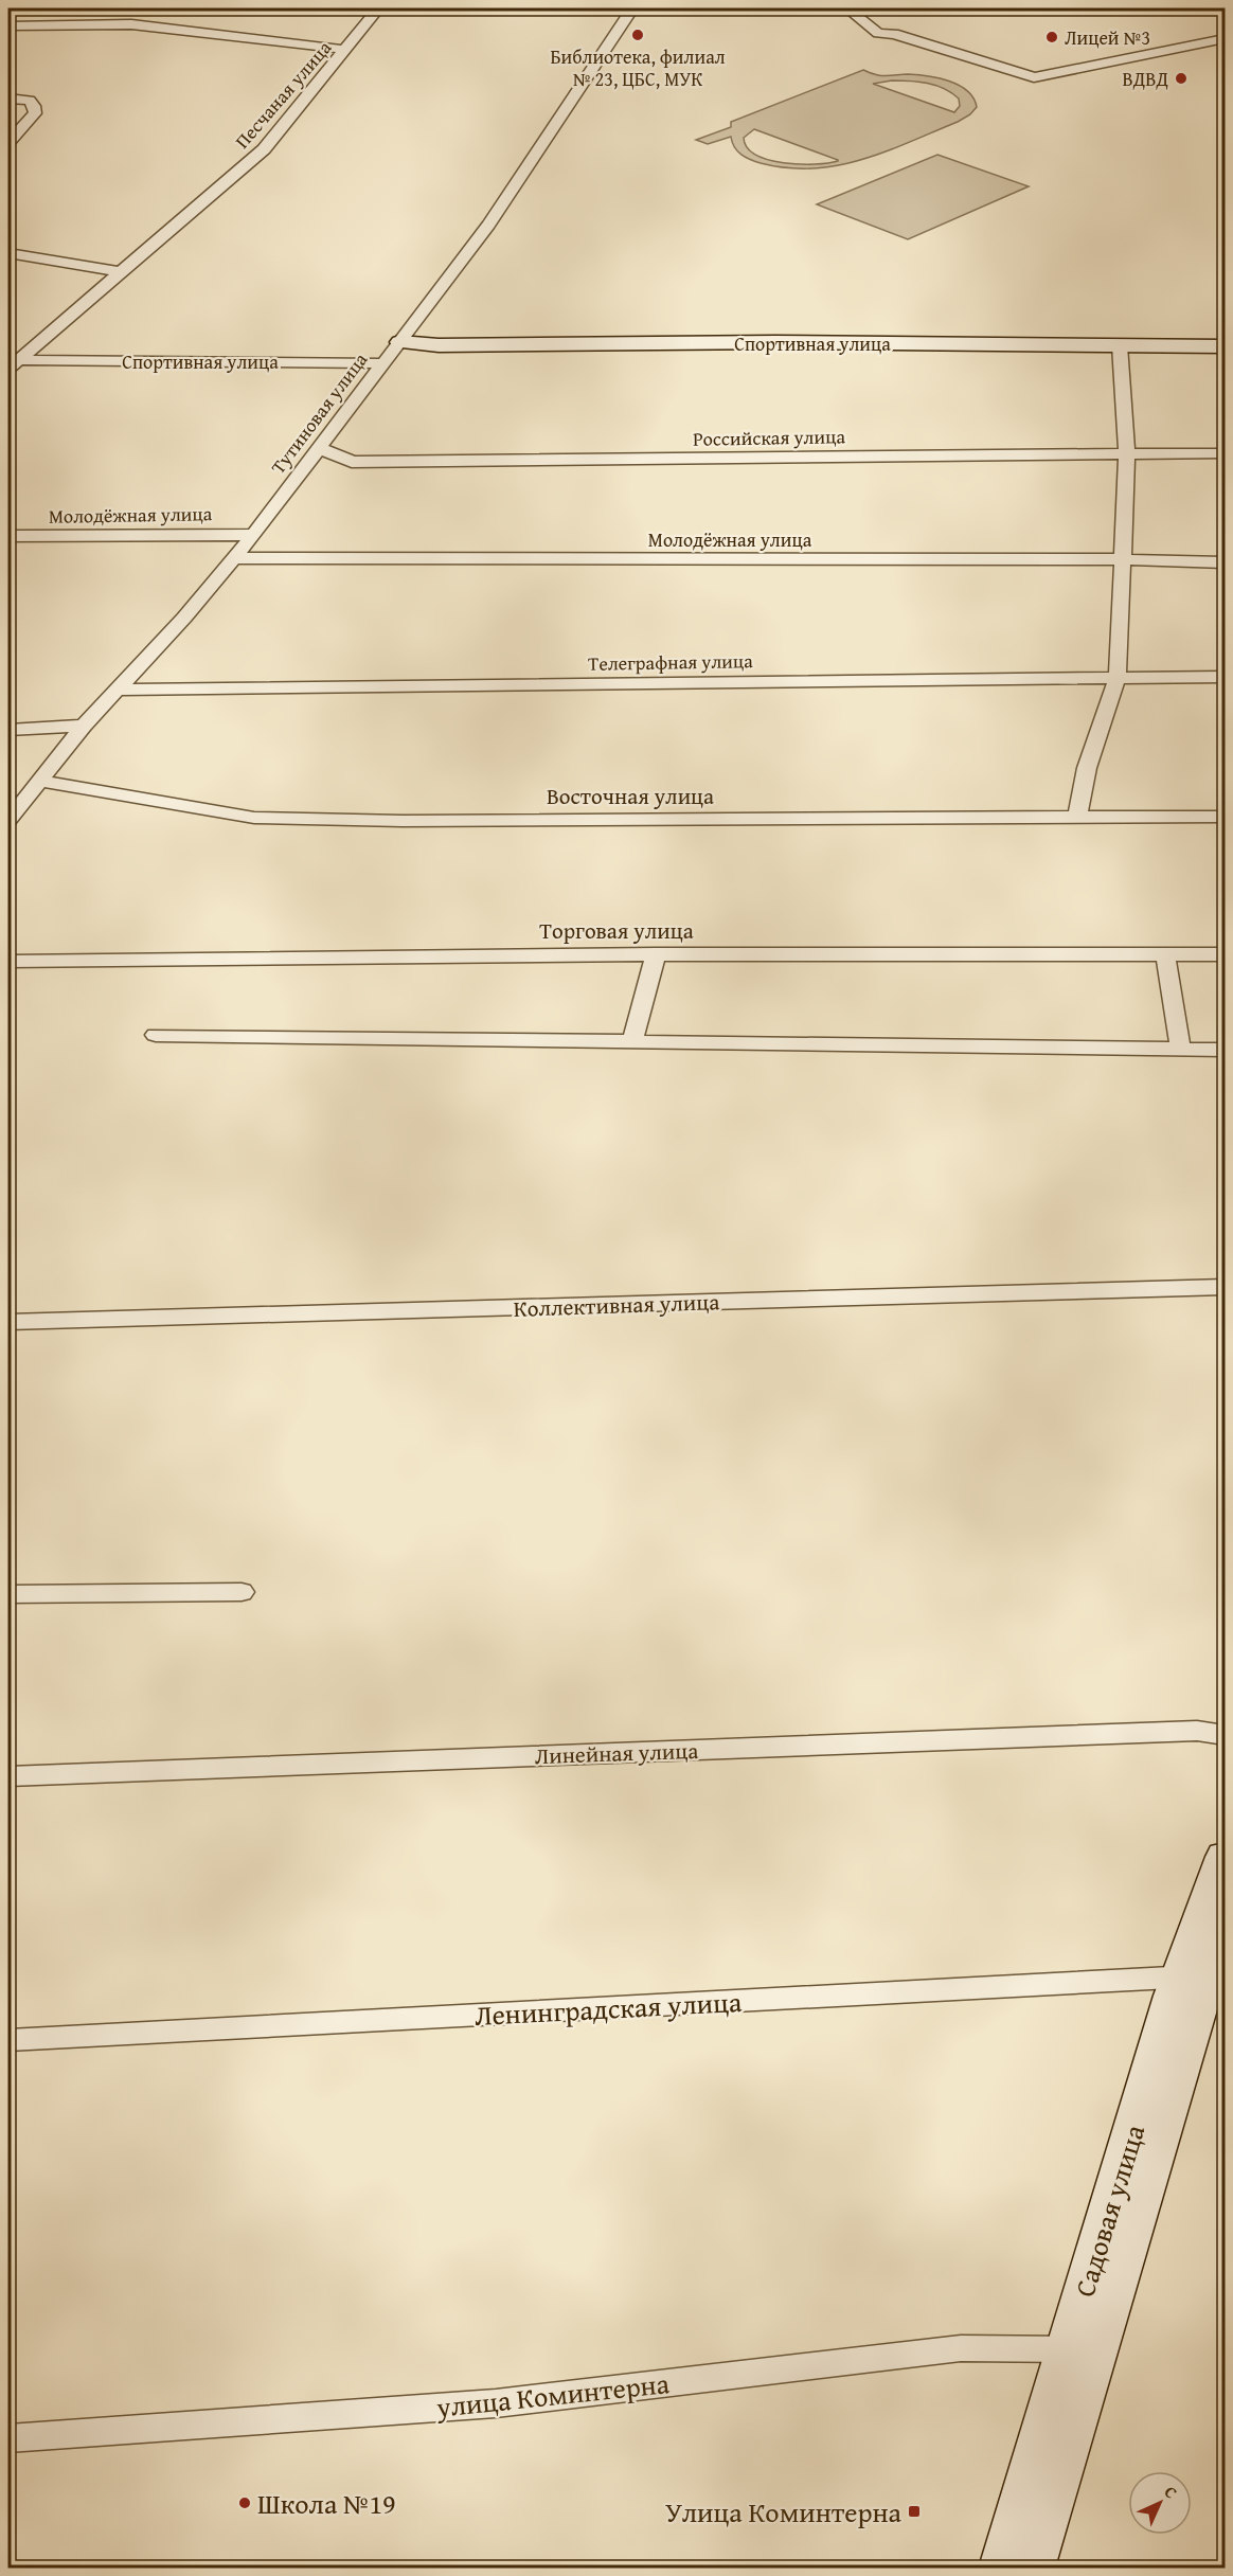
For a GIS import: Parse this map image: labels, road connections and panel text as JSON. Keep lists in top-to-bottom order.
{
  "streets": {
    "street": [
      "Песчаная улица",
      "Спортивная улица",
      "Тутиновая улица",
      "Российская улица",
      "Молодёжная улица",
      "Телеграфная улица",
      "Восточная улица",
      "Торговая улица",
      "Коллективная улица",
      "Линейная улица",
      "Ленинградская улица",
      "Садовая улица",
      "улица Коминтерна"
    ]
  },
  "crossings": [
    ["Песчаная улица", "Спортивная улица"],
    ["Спортивная улица", "Тутиновая улица"],
    ["Тутиновая улица", "Российская улица"],
    ["Тутиновая улица", "Молодёжная улица"],
    ["Тутиновая улица", "Телеграфная улица"],
    ["Тутиновая улица", "Восточная улица"],
    ["Ленинградская улица", "Садовая улица"],
    ["Садовая улица", "улица Коминтерна"]
  ],
  "places": {
    "other": [
      "Библиотека, филиал № 23, ЦБС, МУК",
      "Лицей №3",
      "ВДВД",
      "Школа №19"
    ],
    "transit": ["Улица Коминтерна"]
  },
  "north": "top right"
}
